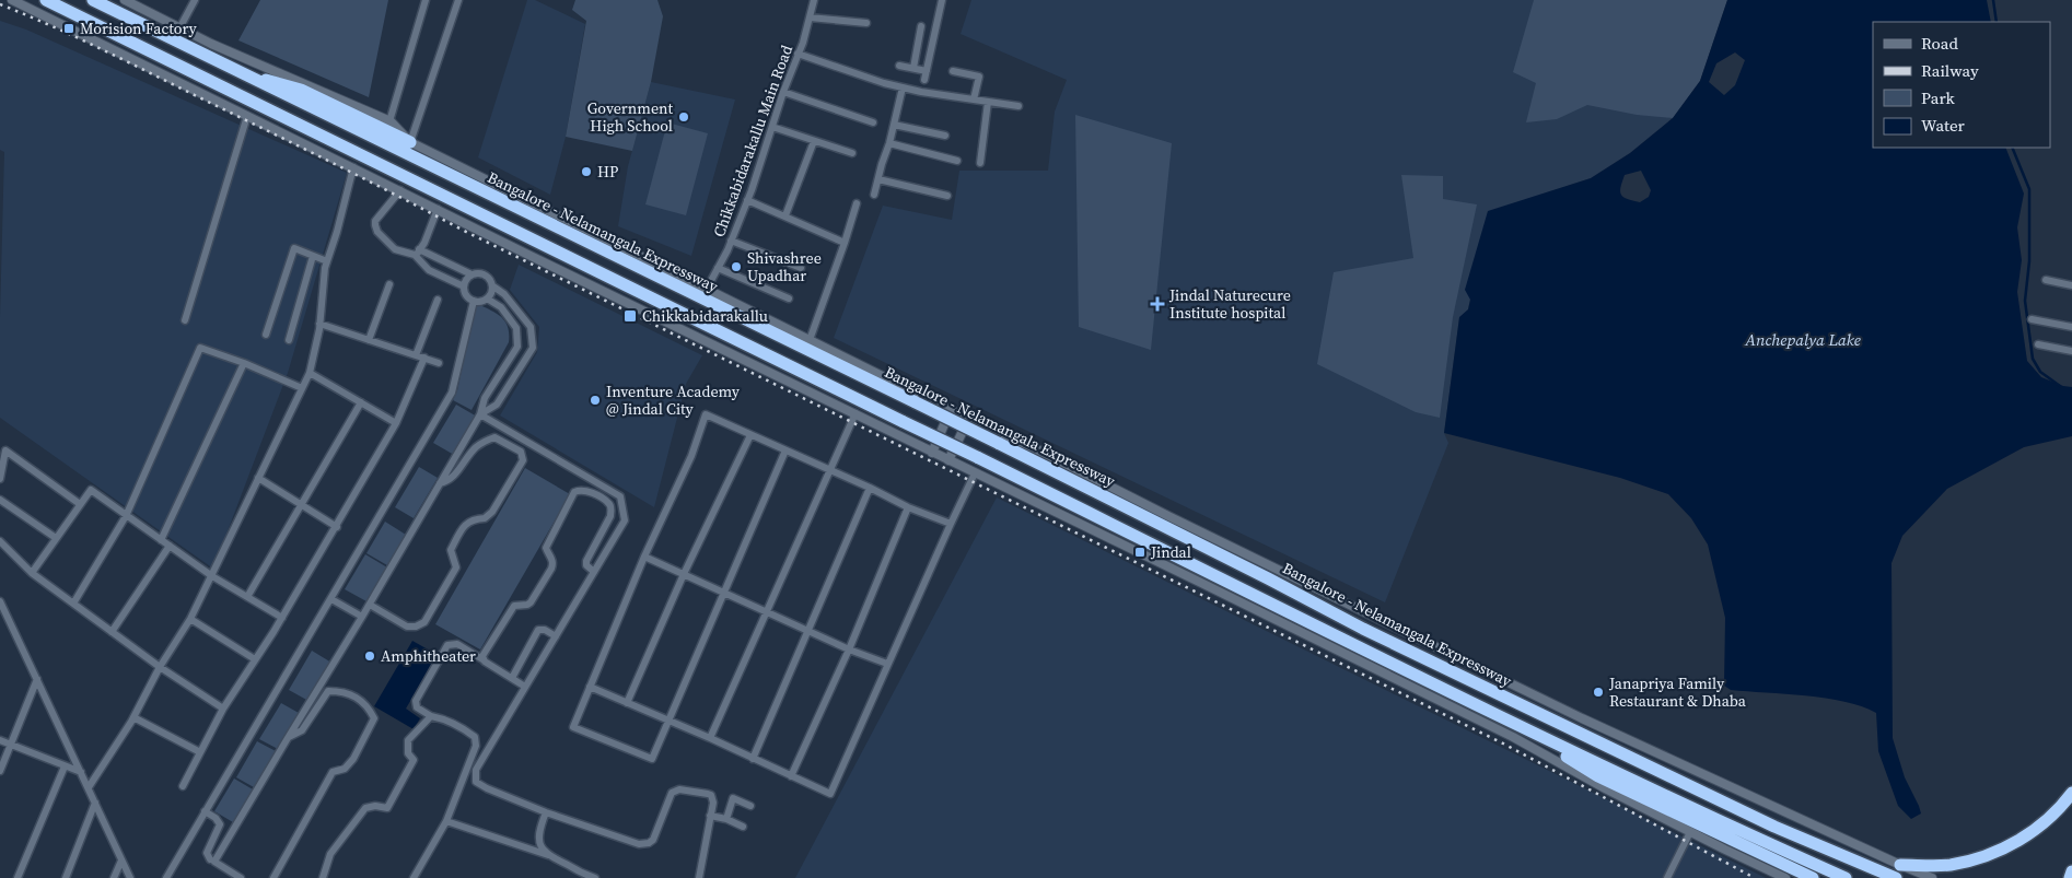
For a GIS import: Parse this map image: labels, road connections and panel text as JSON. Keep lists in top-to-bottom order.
{
  "streets": {
    "highway": ["Bangalore - Nelamangala Expressway"],
    "street": ["Chikkabidarakallu Main Road"]
  },
  "water": ["Anchepalya Lake"],
  "places": {
    "transit": ["Morision Factory", "Chikkabidarakallu", "Jindal"],
    "other": [
      "Government High School",
      "HP",
      "Shivashree Upadhar",
      "Inventure Academy @ Jindal City",
      "Amphitheater",
      "Janapriya Family Restaurant & Dhaba"
    ],
    "health": ["Jindal Naturecure Institute hospital"]
  },
  "legend": [
    "Road",
    "Railway",
    "Park",
    "Water"
  ]
}
